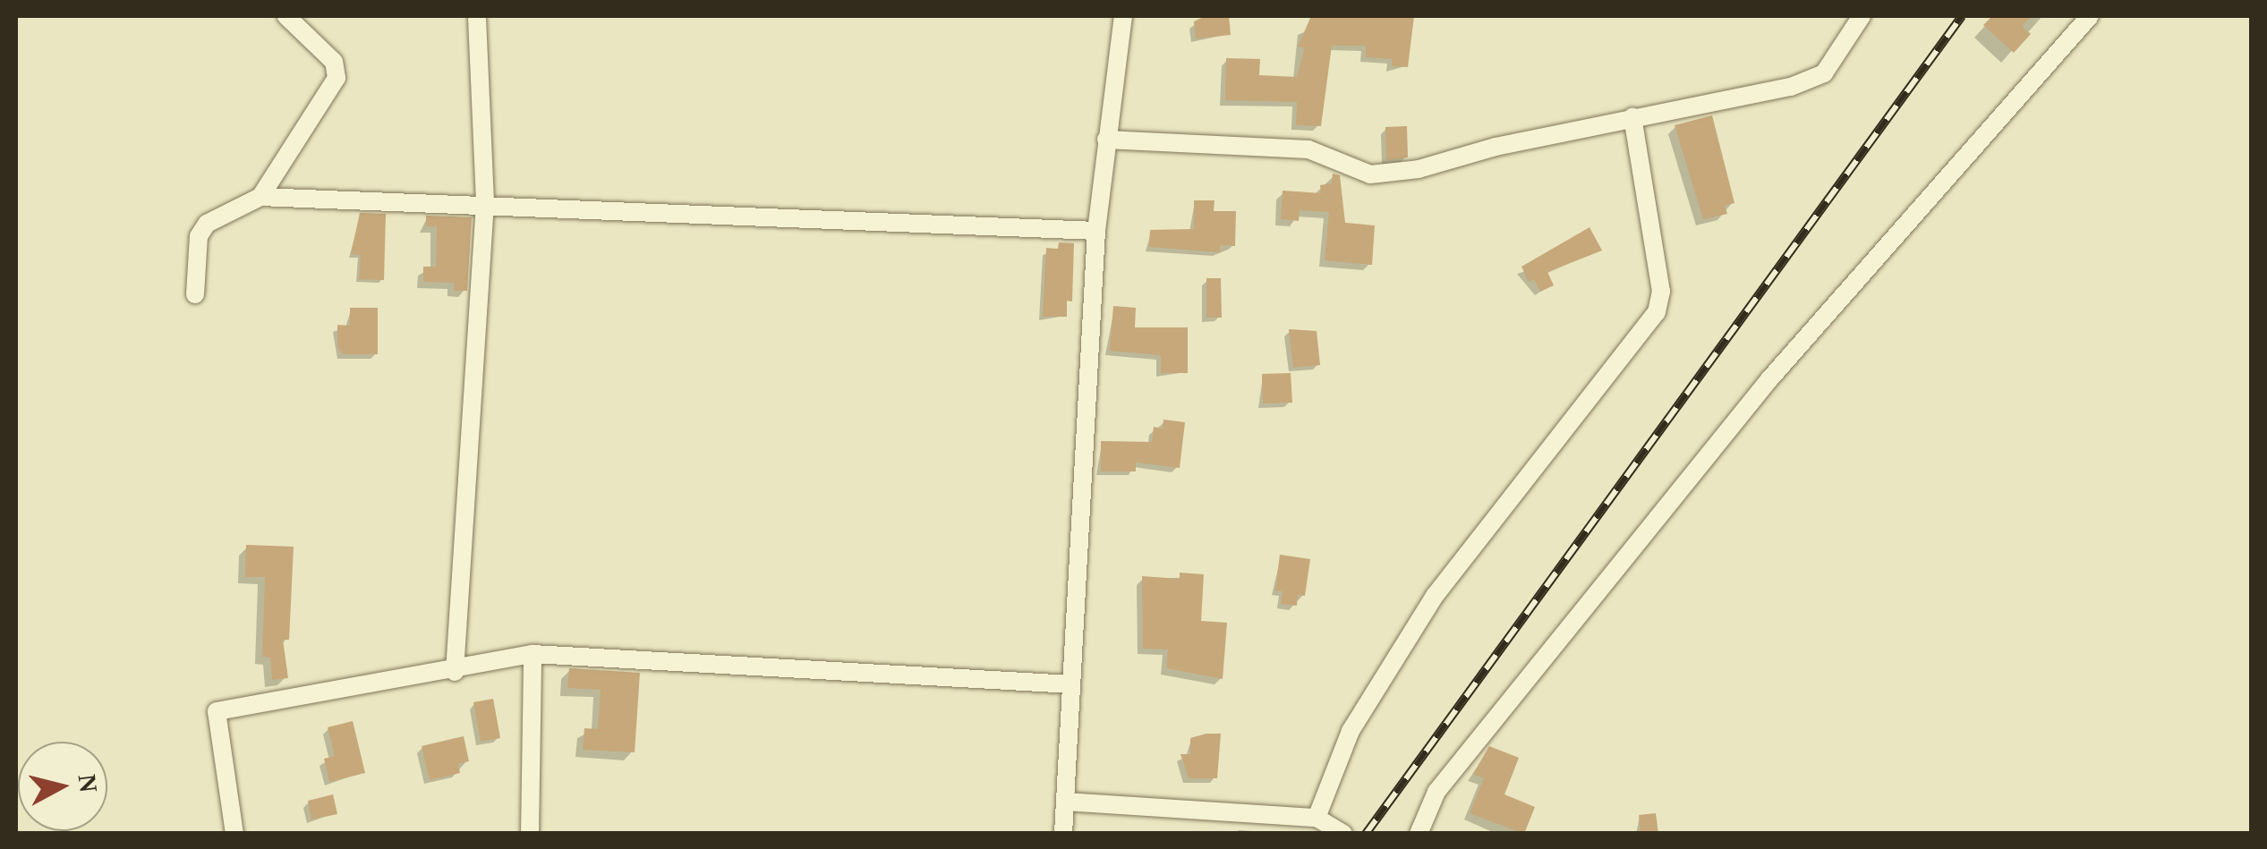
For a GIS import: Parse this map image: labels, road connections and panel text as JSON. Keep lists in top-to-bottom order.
{
  "north": "right"
}
